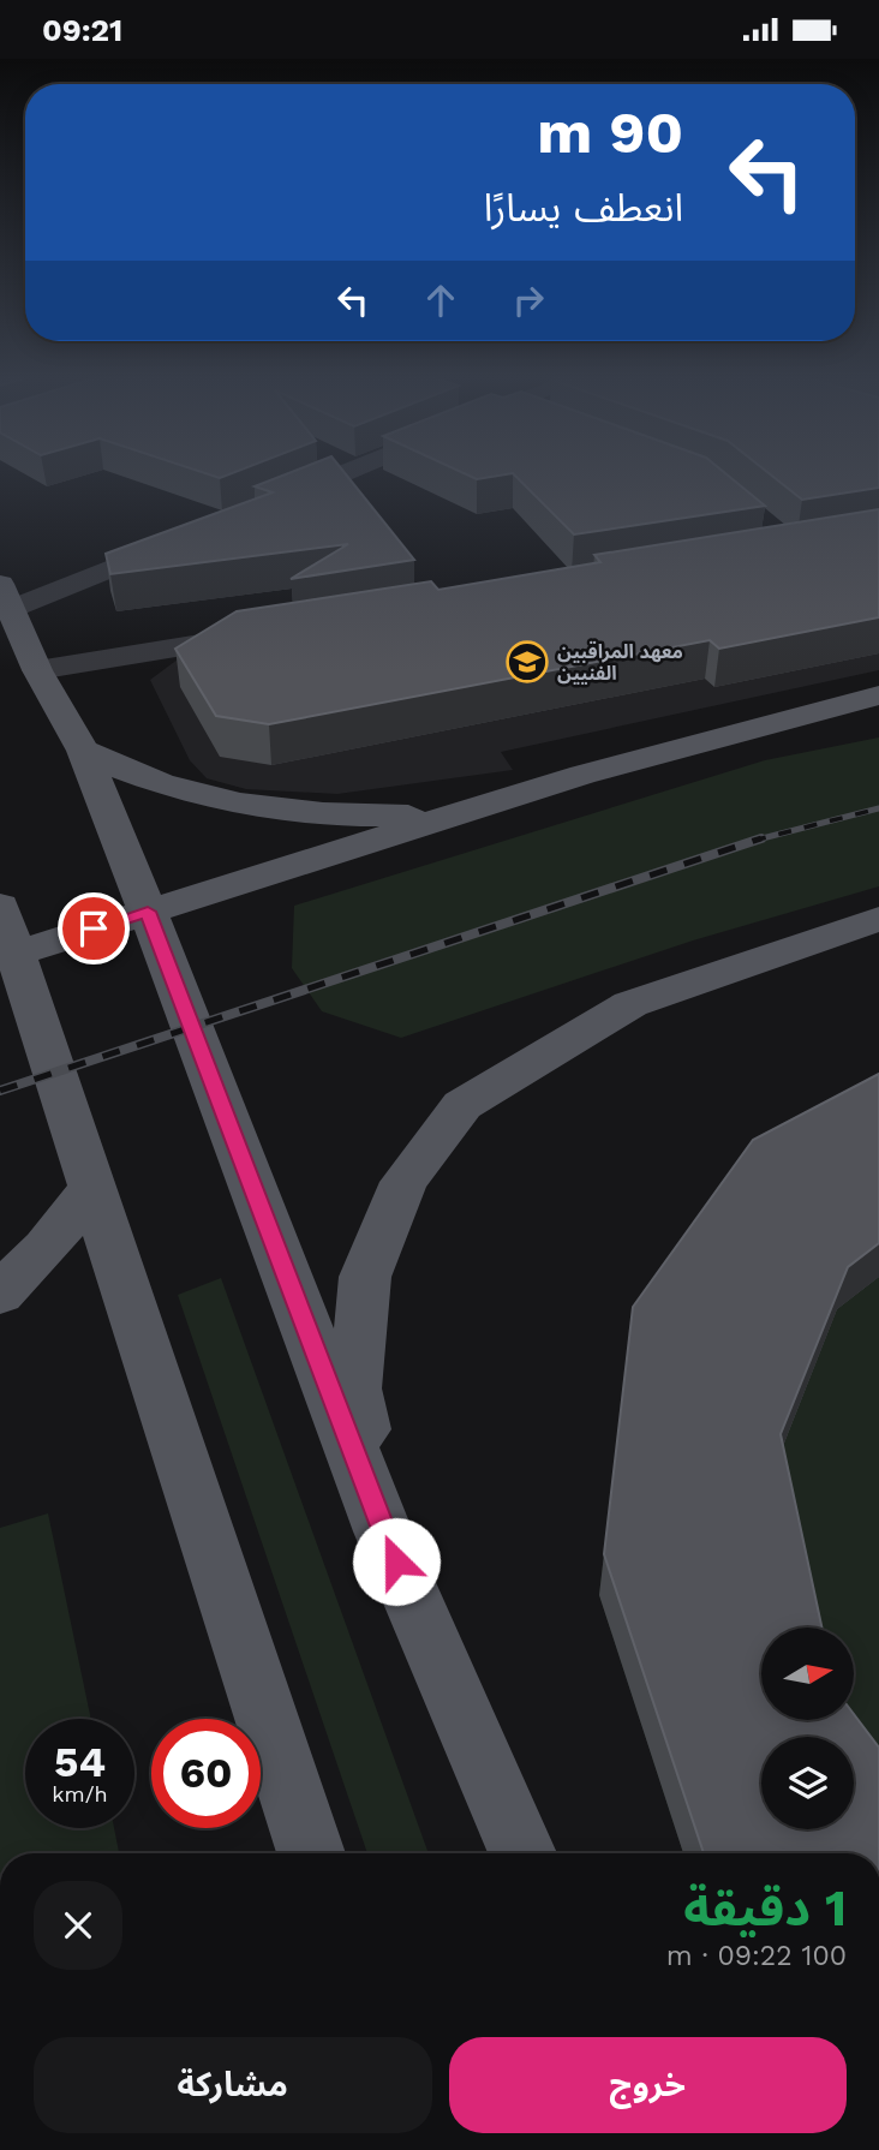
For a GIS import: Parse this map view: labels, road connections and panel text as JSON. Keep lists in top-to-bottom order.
{
  "places": {
    "school or university": ["معهد المراقبين الفنيين"]
  },
  "north": "right",
  "page": {
    "status": "09:21",
    "turn": ["90 m", "انعطف يسارًا"],
    "speed": "54 km/h",
    "limit": "60",
    "heading": ["1 دقيقة", "100 m · 09:22"],
    "buttons": ["خروج", "مشاركة"]
  }
}
